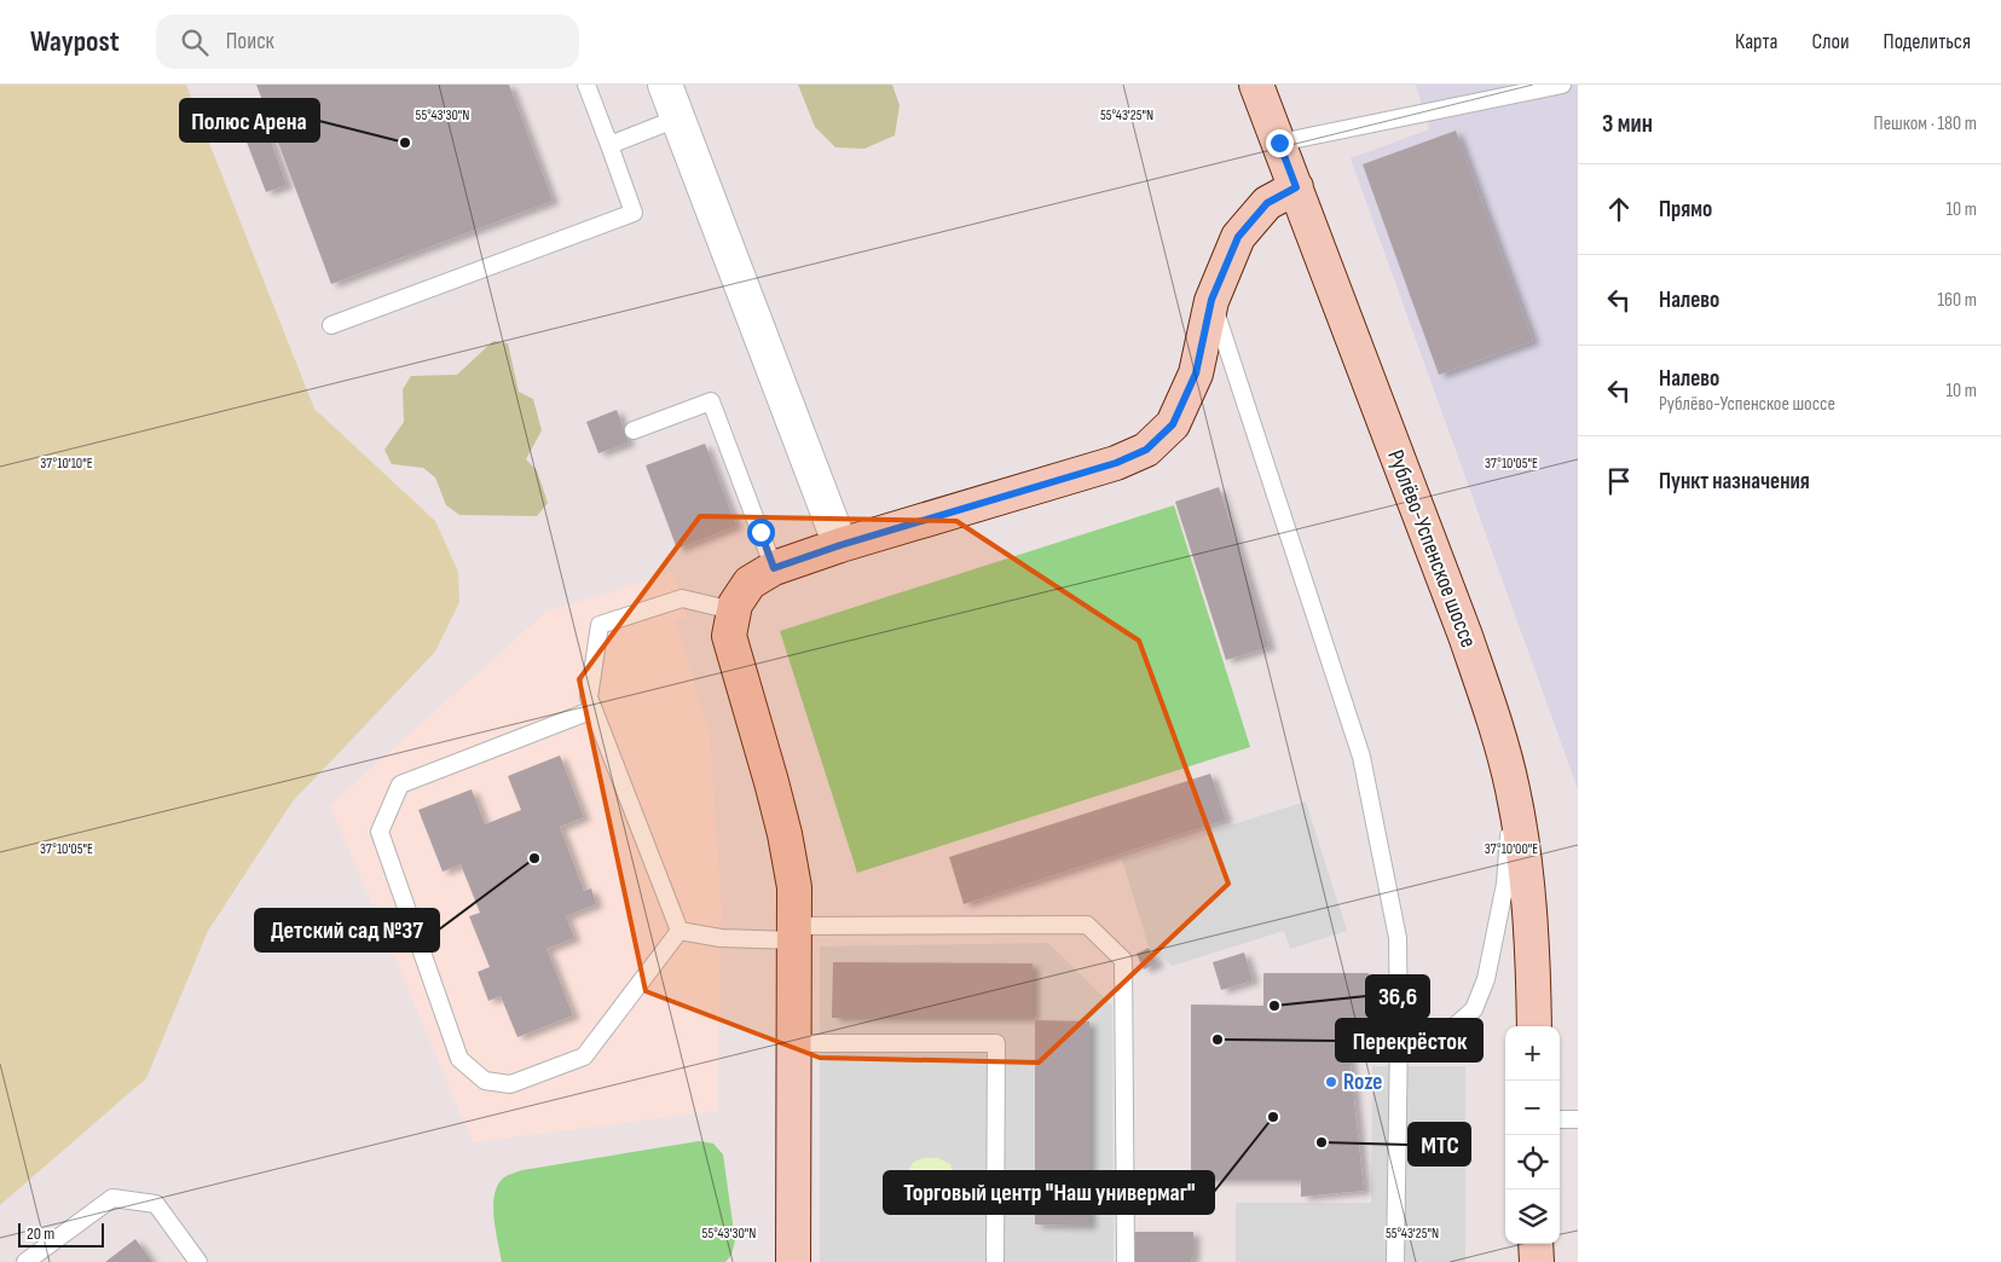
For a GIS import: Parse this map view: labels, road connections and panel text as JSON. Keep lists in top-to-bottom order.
{
  "streets": {
    "street": ["Рублёво-Успенское шоссе"]
  },
  "places": [
    "Полюс Арена",
    "Детский сад №37",
    "36,6",
    "Перекрёсток",
    "Roze",
    "Торговый центр \"Наш универмаг\"",
    "МТС"
  ],
  "scale_bar": "20 m",
  "page": {
    "header": "Waypost",
    "search": "Поиск",
    "nav": ["Карта", "Слои", "Поделиться"],
    "heading": ["3 мин", "Пешком · 180 m"],
    "list": [
      ["Прямо", "10 m"],
      ["Налево", "160 m"],
      ["Налево", "Рублёво-Успенское шоссе", "10 m"],
      "Пункт назначения"
    ],
    "map_buttons": ["+", "−"],
    "scale": "20 m"
  },
  "coordinates": [
    "55°43'30\"N",
    "55°43'25\"N",
    "37°10'05\"E",
    "37°10'10\"E",
    "37°10'00\"E"
  ]
}
